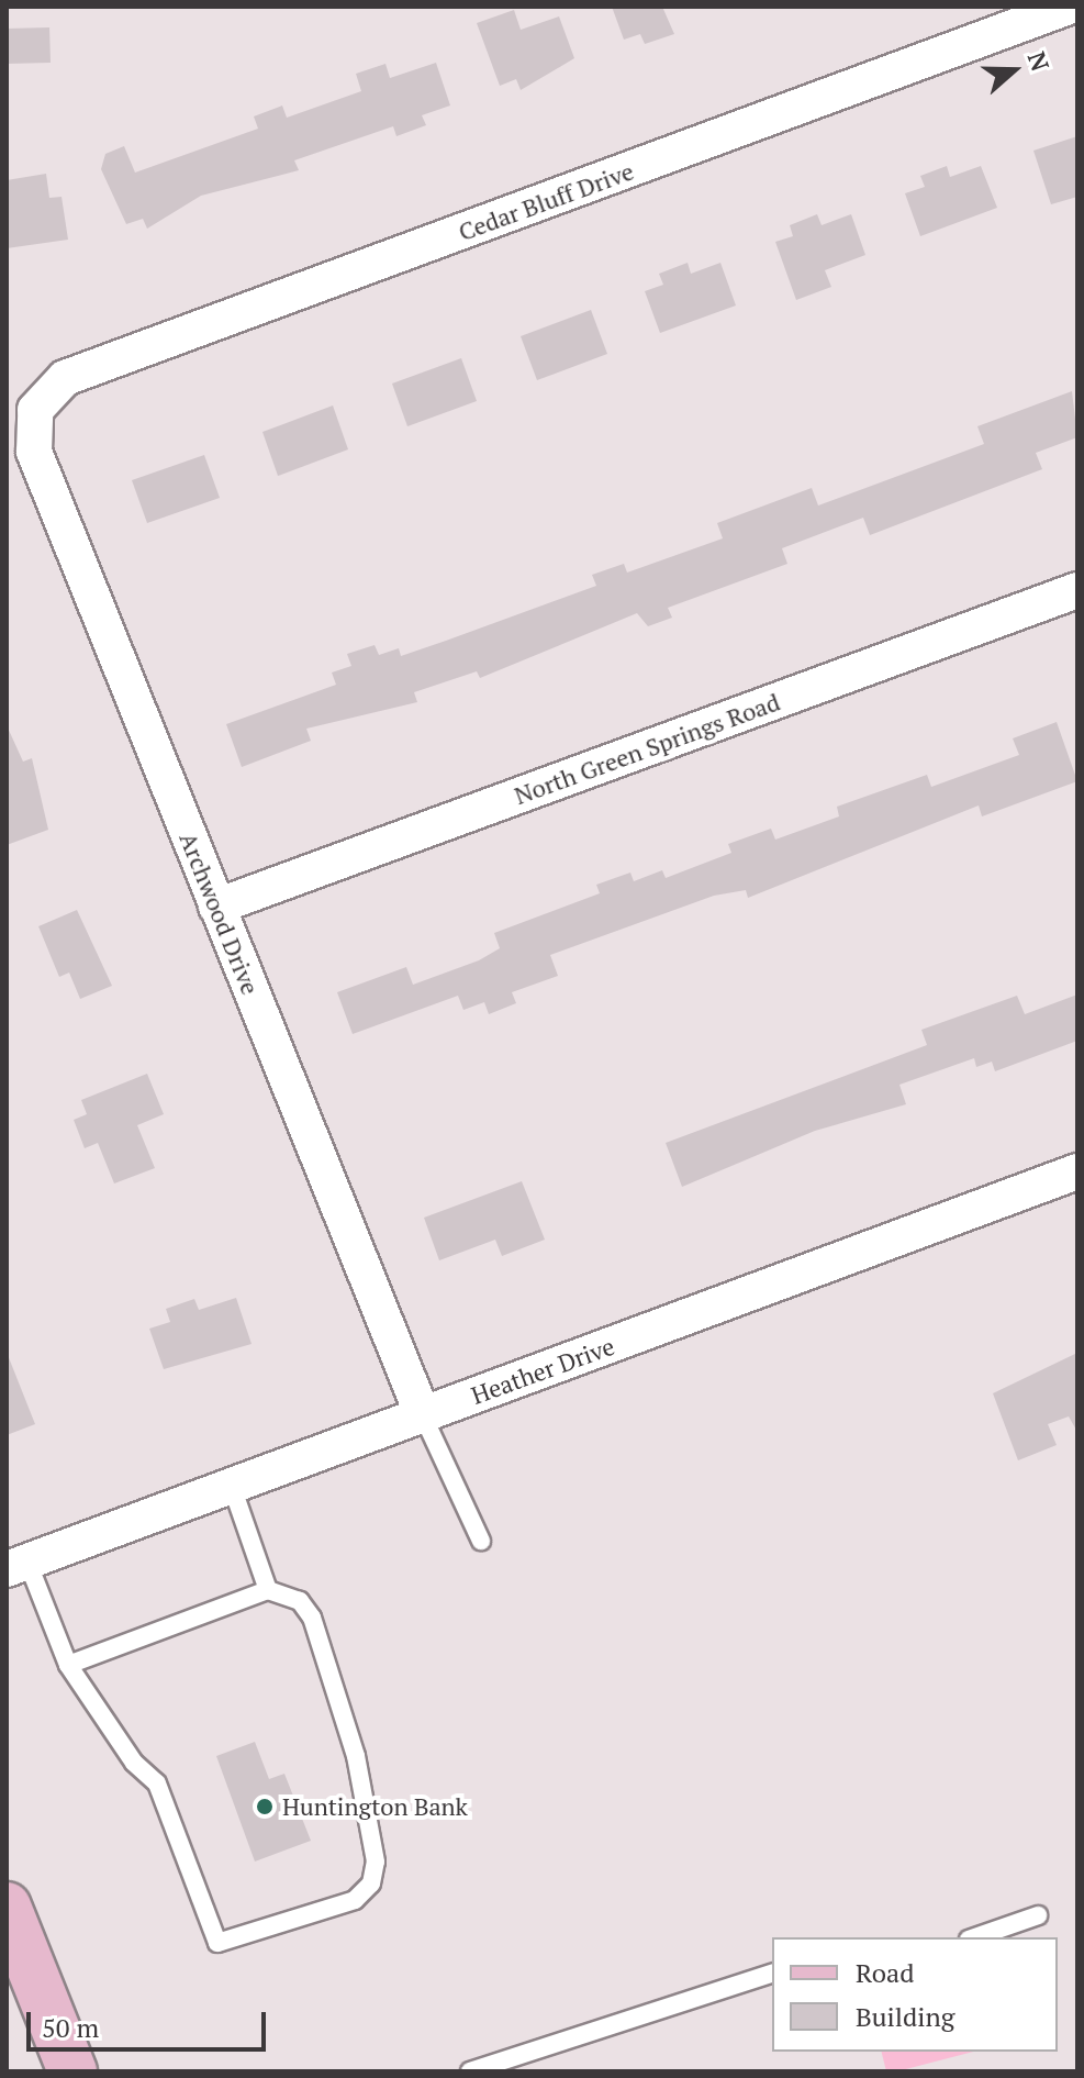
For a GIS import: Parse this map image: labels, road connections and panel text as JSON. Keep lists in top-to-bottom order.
{
  "streets": {
    "street": [
      "Cedar Bluff Drive",
      "North Green Springs Road",
      "Archwood Drive",
      "Heather Drive"
    ]
  },
  "crossings": [
    ["Cedar Bluff Drive", "Archwood Drive"],
    ["North Green Springs Road", "Archwood Drive"],
    ["Archwood Drive", "Heather Drive"]
  ],
  "places": ["Huntington Bank"],
  "legend": ["Road", "Building"],
  "scale_bar": "50 m",
  "north": "right"
}
